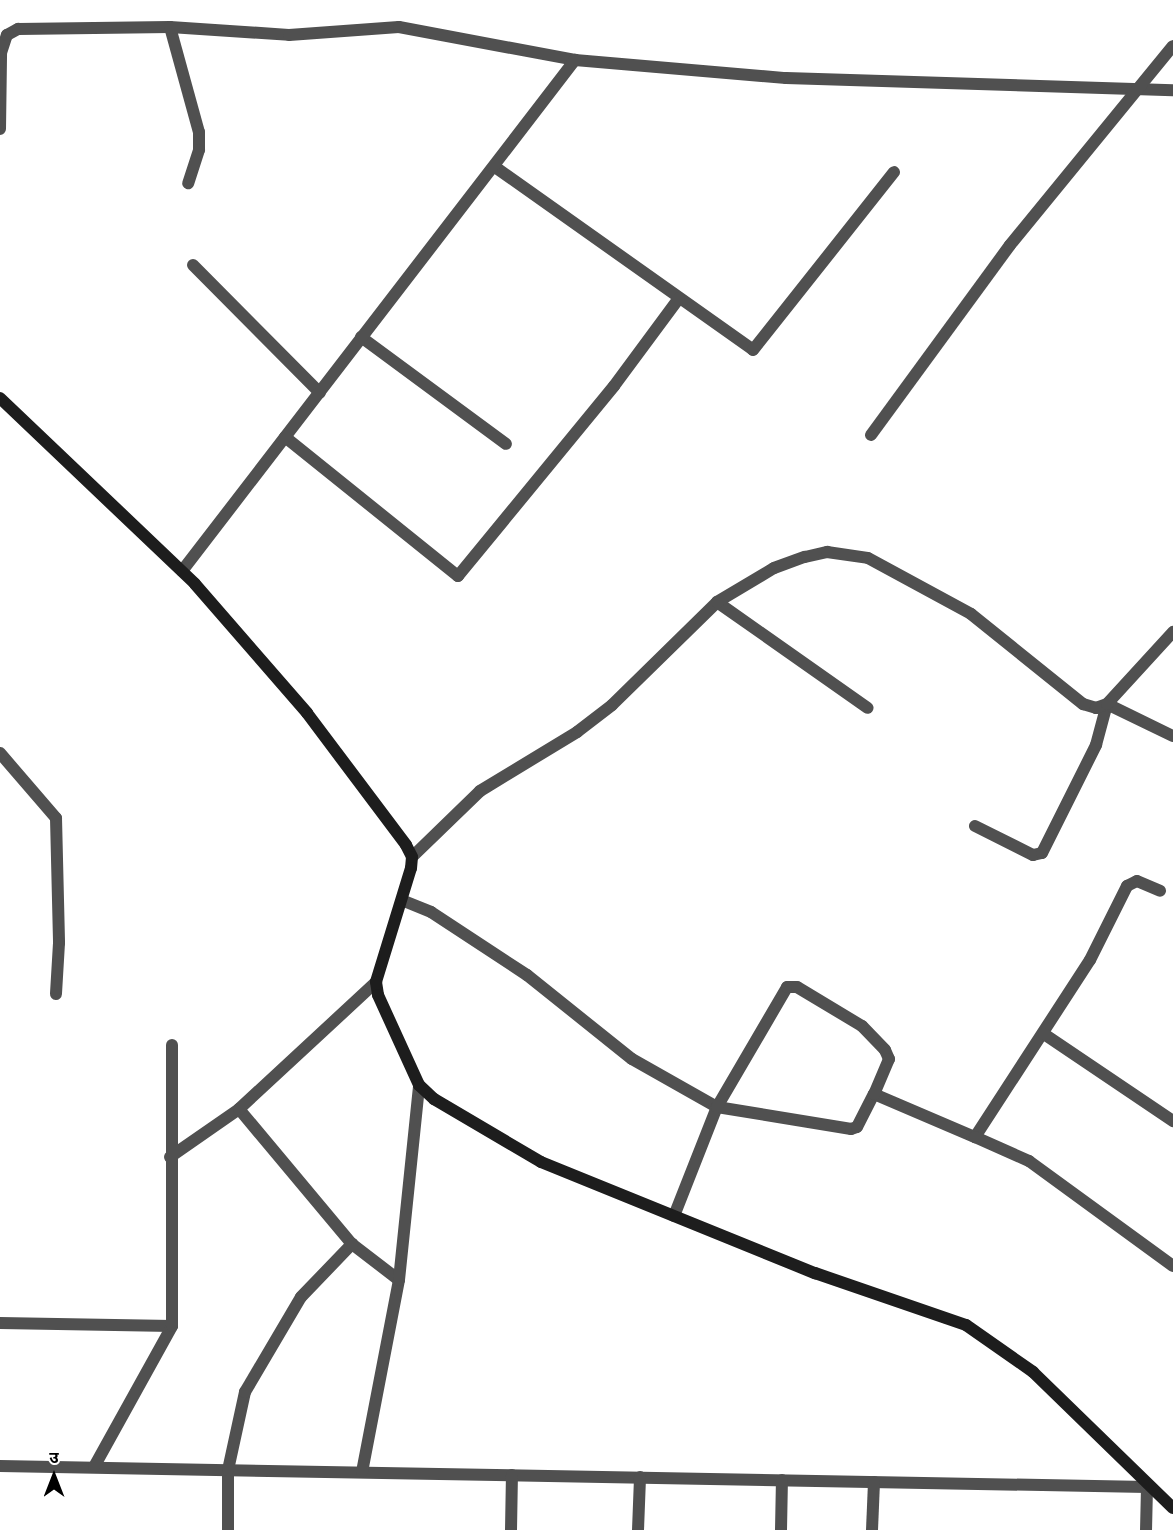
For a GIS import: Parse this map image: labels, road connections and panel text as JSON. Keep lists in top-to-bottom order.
{
  "north": "top"
}
